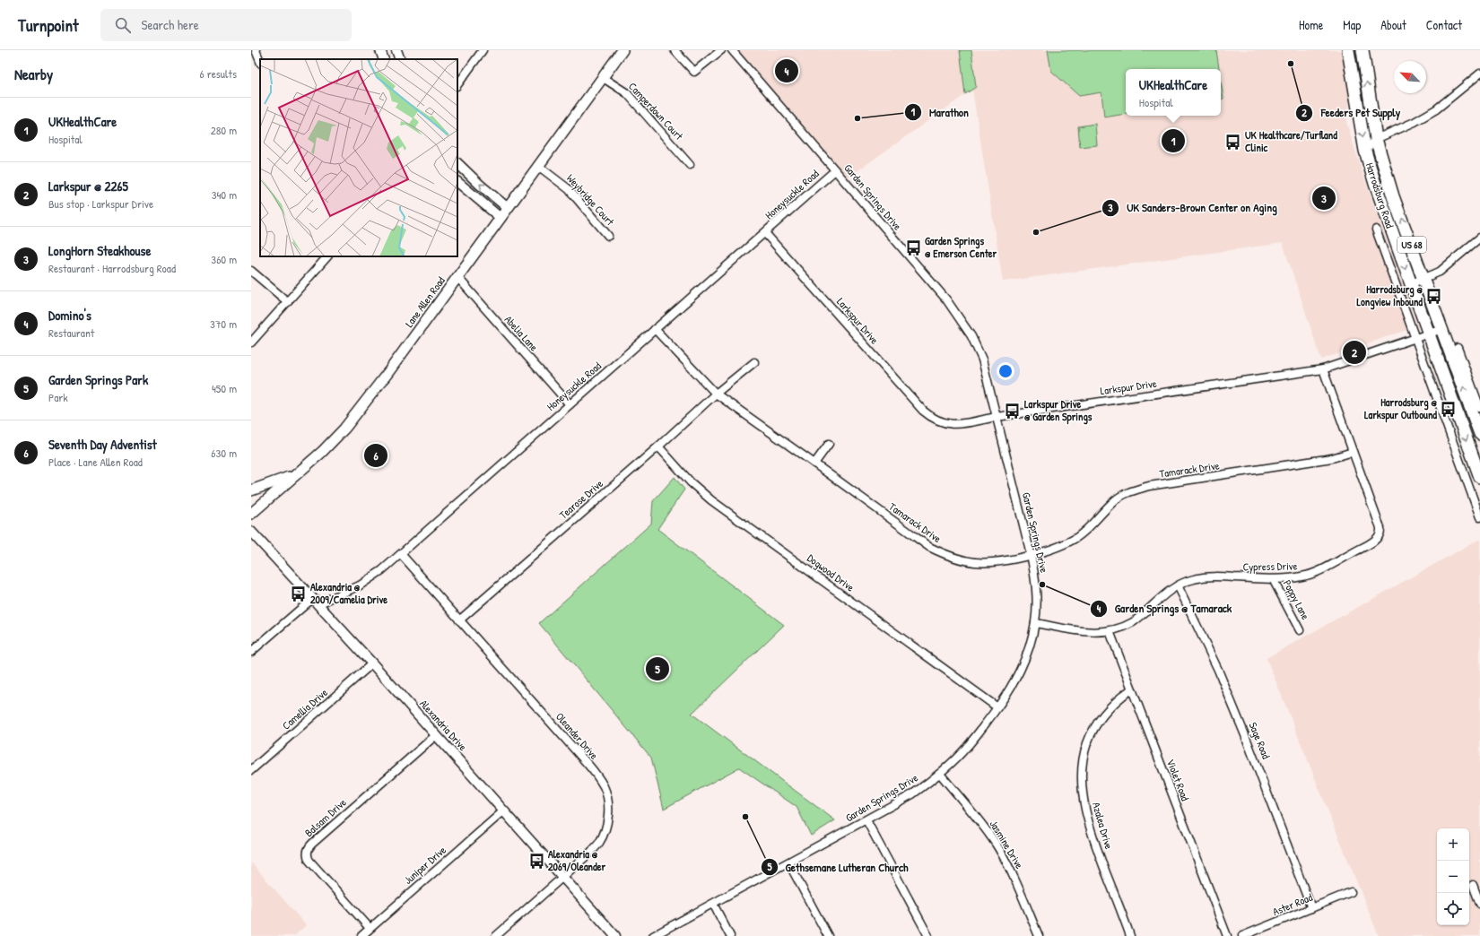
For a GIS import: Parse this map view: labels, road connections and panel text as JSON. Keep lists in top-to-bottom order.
{
  "streets": {
    "main road": ["Harrodsburg Road", "US 68", "Lane Allen Road"],
    "street": [
      "Camperdown Court",
      "Honeysuckle Road",
      "Garden Springs Drive",
      "Weybridge Court",
      "Larkspur Drive",
      "Abelia Lane",
      "Tamarack Drive",
      "Tearose Drive",
      "Cypress Drive",
      "Dogwood Drive",
      "Poppy Lane",
      "Camellia Drive",
      "Alexandria Drive",
      "Oleander Drive",
      "Sage Road",
      "Violet Road",
      "Balsam Drive",
      "Azalea Drive",
      "Jasmine Drive",
      "Juniper Drive",
      "Aster Road"
    ]
  },
  "crossings": [
    ["Camperdown Court", "Lane Allen Road"],
    ["Honeysuckle Road", "Garden Springs Drive"],
    ["Honeysuckle Road", "Larkspur Drive"],
    ["Honeysuckle Road", "Abelia Lane"],
    ["Honeysuckle Road", "Tamarack Drive"],
    ["Honeysuckle Road", "Alexandria Drive"],
    ["Honeysuckle Road", "Oleander Drive"],
    ["Harrodsburg Road", "Larkspur Drive"],
    ["Garden Springs Drive", "Larkspur Drive"],
    ["Garden Springs Drive", "Tamarack Drive"],
    ["Garden Springs Drive", "Cypress Drive"],
    ["Garden Springs Drive", "Dogwood Drive"],
    ["Garden Springs Drive", "Jasmine Drive"],
    ["Weybridge Court", "Lane Allen Road"],
    ["Lane Allen Road", "Abelia Lane"],
    ["Larkspur Drive", "Cypress Drive"],
    ["Tamarack Drive", "Tearose Drive"],
    ["Tamarack Drive", "Cypress Drive"],
    ["Tearose Drive", "Dogwood Drive"],
    ["Tearose Drive", "Oleander Drive"],
    ["Cypress Drive", "Poppy Lane"],
    ["Cypress Drive", "Sage Road"],
    ["Cypress Drive", "Violet Road"],
    ["Camellia Drive", "Alexandria Drive"],
    ["Alexandria Drive", "Oleander Drive"],
    ["Alexandria Drive", "Balsam Drive"],
    ["Alexandria Drive", "Juniper Drive"],
    ["Sage Road", "Aster Road"],
    ["Violet Road", "Azalea Drive"],
    ["Balsam Drive", "Juniper Drive"]
  ],
  "places": {
    "other": [
      "Feeders Pet Supply",
      "Marathon",
      "UK Sanders-Brown Center on Aging",
      "Garden Springs @ Tamarack",
      "Gethsemane Lutheran Church"
    ],
    "bus stop": [
      "UK Healthcare/Turfland Clinic",
      "Garden Springs @ Emerson Center",
      "Harrodsburg @ Longview Inbound",
      "Harrodsburg @ Larkspur Outbound",
      "Larkspur Drive @ Garden Springs",
      "Alexandria @ 2009/Camelia Drive",
      "Alexandria @ 2069/Oleander"
    ]
  },
  "north": "top left",
  "page": {
    "header": "Turnpoint",
    "search": "Search here",
    "nav": [
      "Home",
      "Map",
      "About",
      "Contact"
    ],
    "heading": ["Nearby", "6 results"],
    "pins": [
      "4",
      "1",
      "3",
      "2",
      "6",
      "5"
    ],
    "popup": ["UKHealthCare", "Hospital"],
    "list": [
      {
        "mark": "1",
        "name": "UKHealthCare",
        "note": "Hospital",
        "value": "280 m"
      },
      {
        "mark": "2",
        "name": "Larkspur @ 2265",
        "note": "Bus stop · Larkspur Drive",
        "value": "340 m"
      },
      {
        "mark": "3",
        "name": "LongHorn Steakhouse",
        "note": "Restaurant · Harrodsburg Road",
        "value": "360 m"
      },
      {
        "mark": "4",
        "name": "Domino's",
        "note": "Restaurant",
        "value": "370 m"
      },
      {
        "mark": "5",
        "name": "Garden Springs Park",
        "note": "Park",
        "value": "450 m"
      },
      {
        "mark": "6",
        "name": "Seventh Day Adventist",
        "note": "Place · Lane Allen Road",
        "value": "630 m"
      }
    ],
    "map_buttons": ["+", "−"]
  }
}
